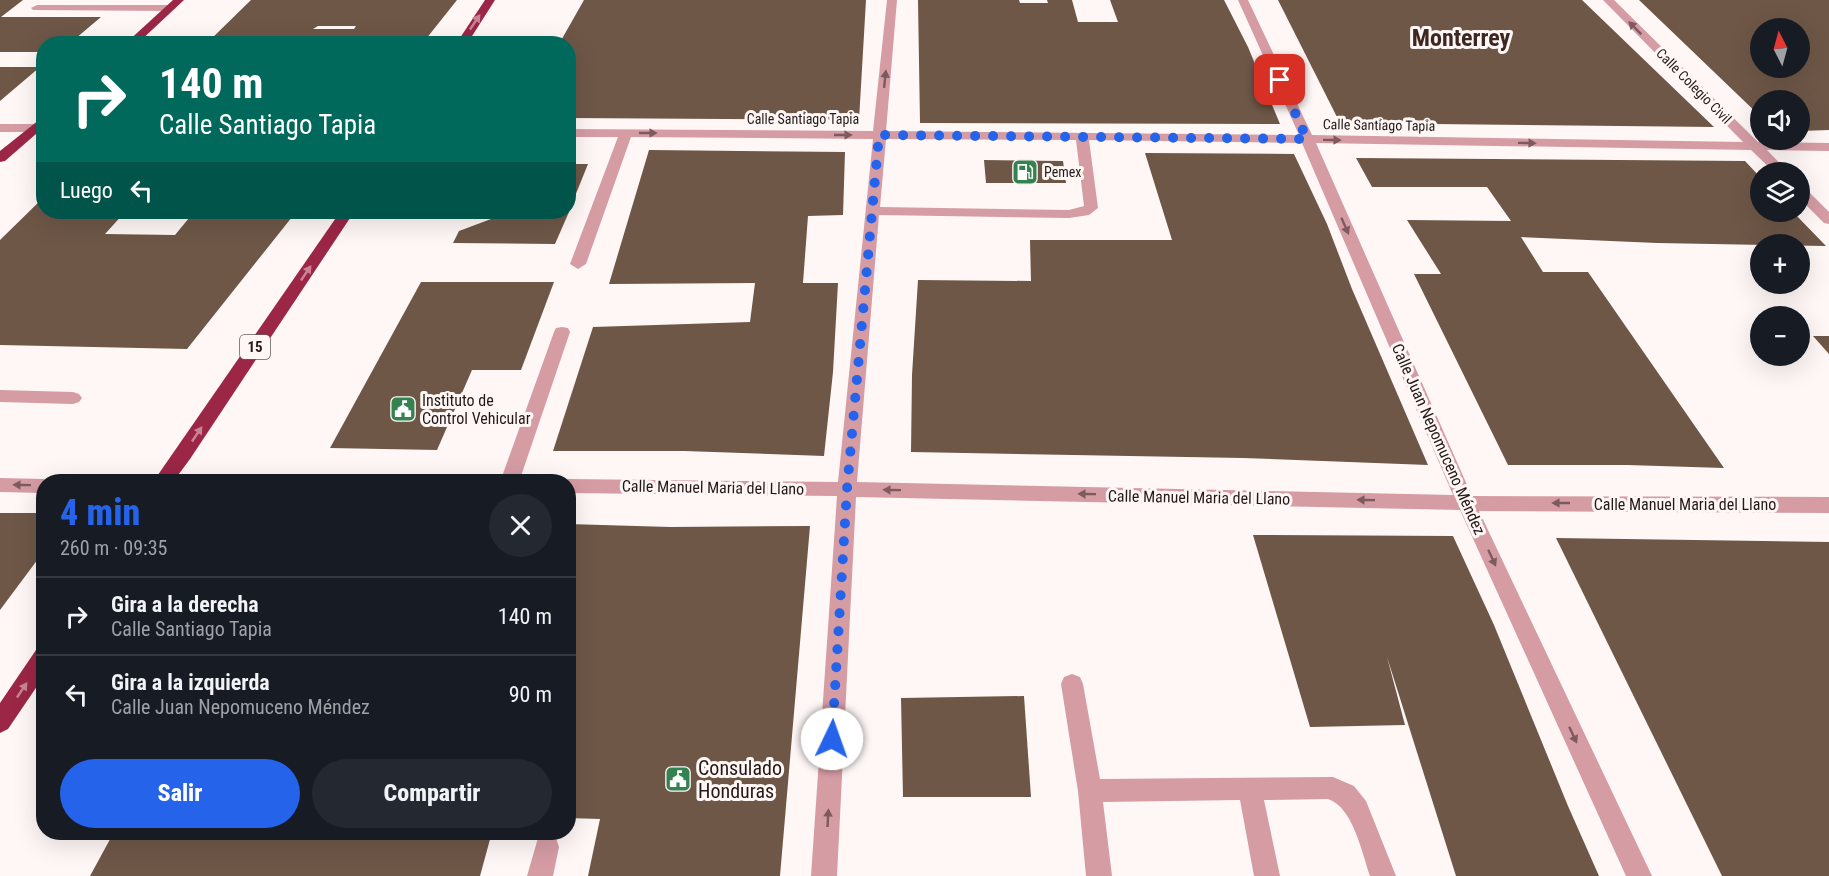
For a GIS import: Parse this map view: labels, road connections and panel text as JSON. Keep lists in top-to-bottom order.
{
  "streets": {
    "highway": ["15"],
    "street": [
      "Calle Colegio Civil",
      "Calle Santiago Tapia",
      "Calle Juan Nepomuceno Méndez",
      "Calle Manuel Maria del Llano"
    ]
  },
  "crossings": [
    ["Calle Santiago Tapia", "Calle Juan Nepomuceno Méndez"],
    ["Calle Juan Nepomuceno Méndez", "Calle Manuel Maria del Llano"]
  ],
  "one_way": [
    "Calle Colegio Civil",
    "Calle Santiago Tapia",
    "Calle Juan Nepomuceno Méndez",
    "Calle Manuel Maria del Llano"
  ],
  "districts": ["Monterrey"],
  "places": {
    "fuel station": ["Pemex"],
    "public building": ["Instituto de Control Vehicular", "Consulado Honduras"]
  },
  "north": "top",
  "page": {
    "map_buttons": ["+", "−"],
    "turn": ["140 m", "Calle Santiago Tapia"],
    "then": "Luego",
    "heading": ["4 min", "260 m · 09:35"],
    "list": [
      {
        "name": "Gira a la derecha",
        "note": "Calle Santiago Tapia",
        "value": "140 m"
      },
      {
        "name": "Gira a la izquierda",
        "note": "Calle Juan Nepomuceno Méndez",
        "value": "90 m"
      }
    ],
    "buttons": ["Salir", "Compartir"]
  }
}
